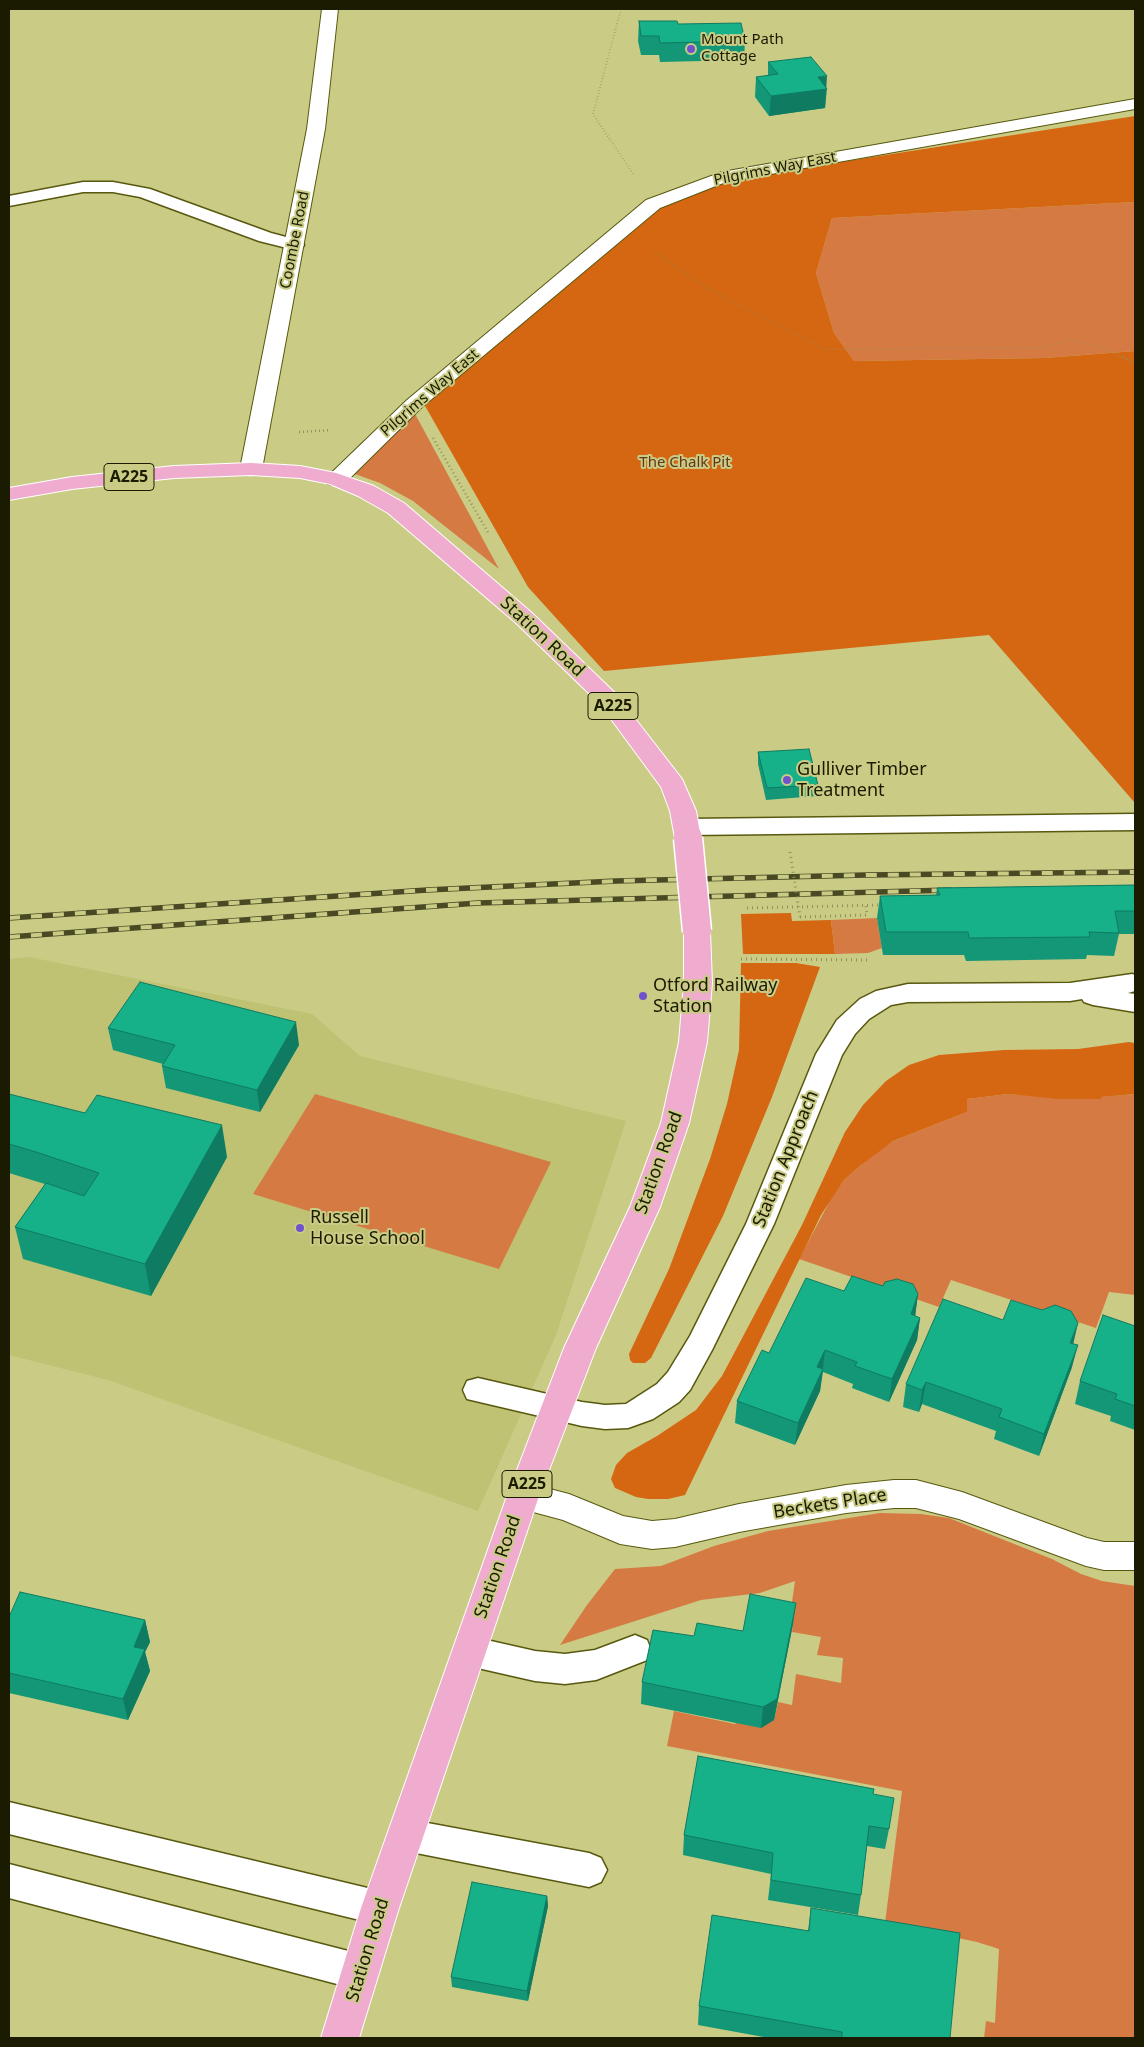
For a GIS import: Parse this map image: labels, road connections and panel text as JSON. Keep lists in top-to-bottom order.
{
  "streets": {
    "main road": ["A225", "Station Road"],
    "street": ["Pilgrims Way East", "Coombe Road", "Beckets Place"],
    "lane": ["Station Approach"]
  },
  "crossings": [
    ["Pilgrims Way East", "Station Road"],
    ["Coombe Road", "A225"],
    ["Coombe Road", "Station Road"],
    ["A225", "Station Road"],
    ["Station Road", "Station Approach"],
    ["Station Road", "Beckets Place"]
  ],
  "parks": ["The Chalk Pit"],
  "places": [
    "Mount Path Cottage",
    "Gulliver Timber Treatment",
    "Otford Railway Station",
    "Russell House School"
  ]
}
